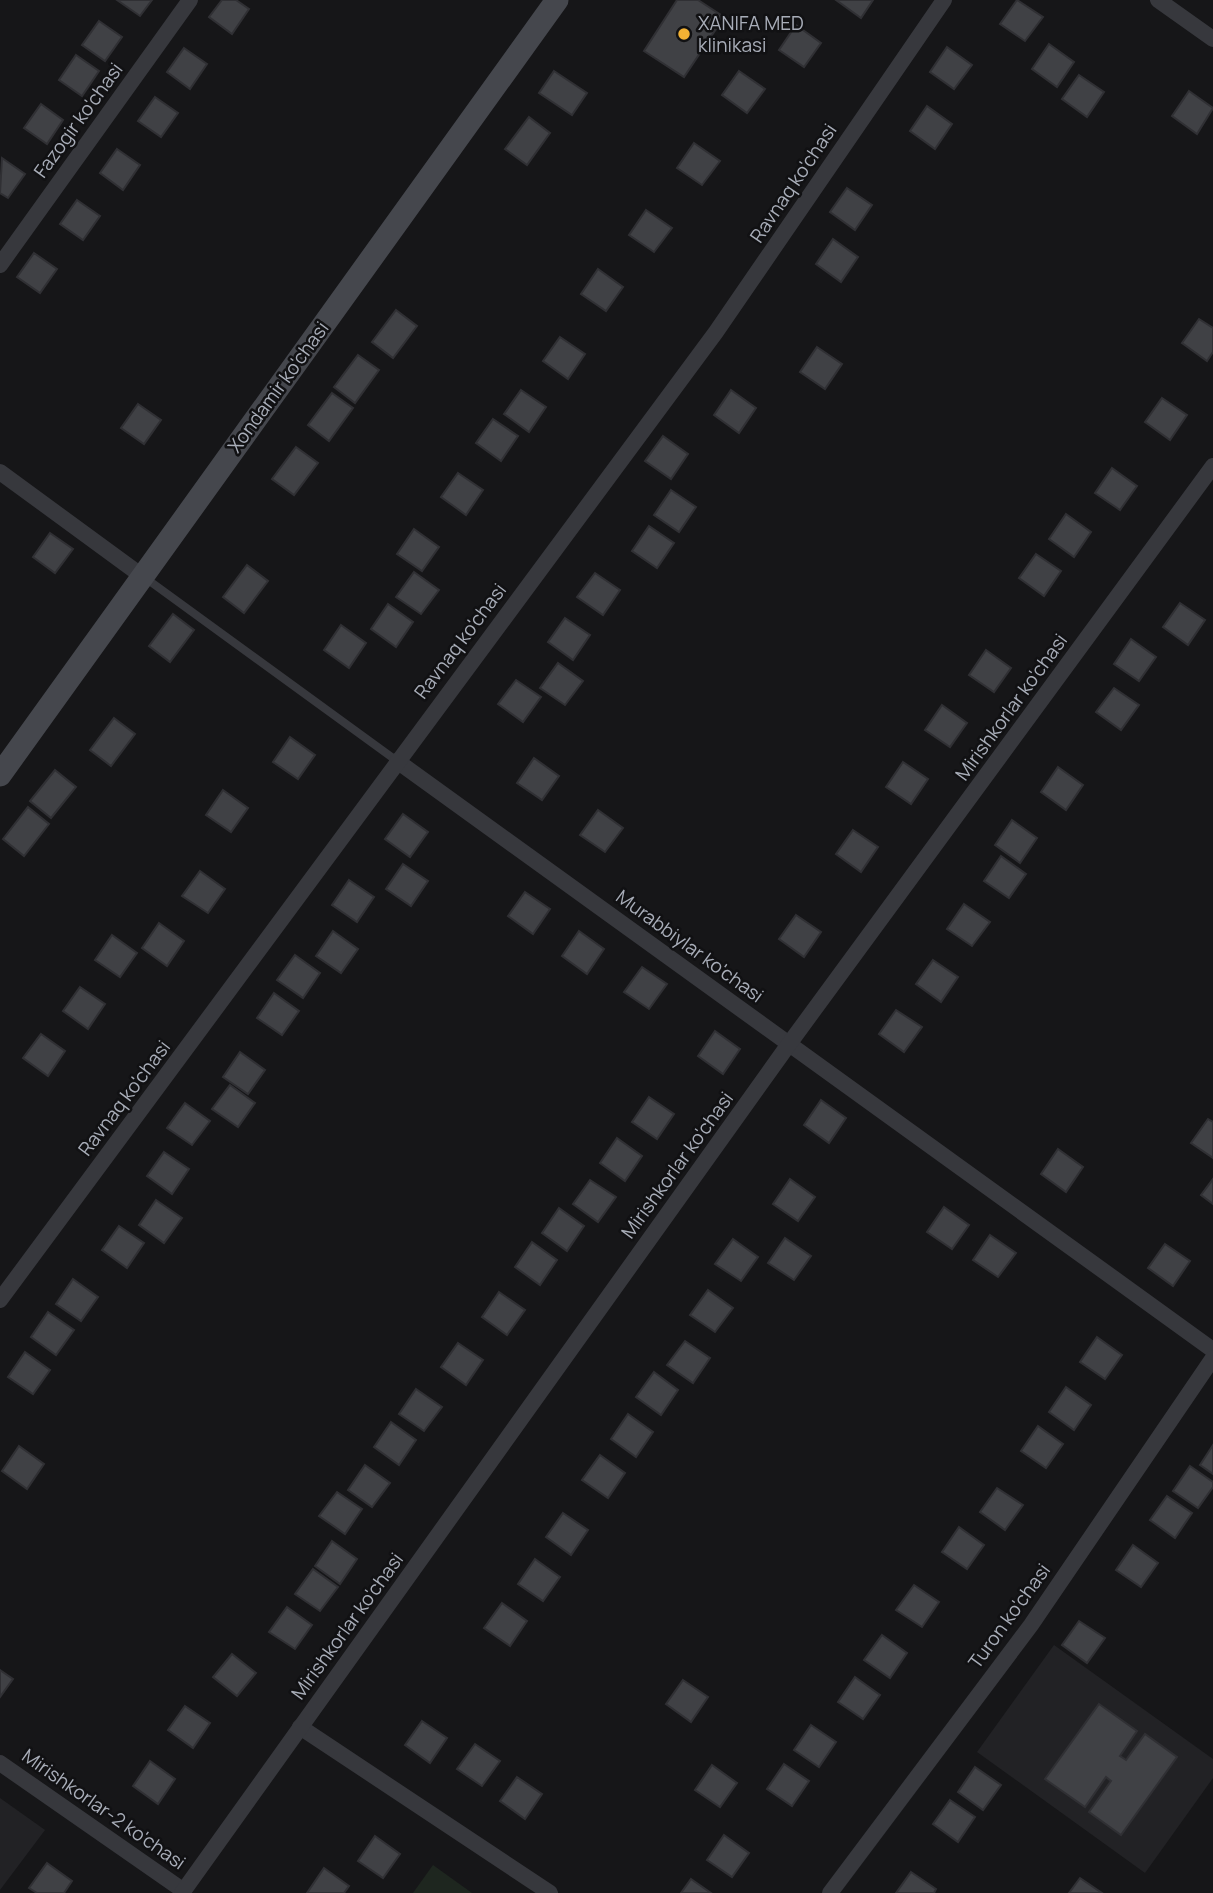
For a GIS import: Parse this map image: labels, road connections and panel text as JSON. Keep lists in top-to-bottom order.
{
  "streets": {
    "main road": ["Xondamir ko'chasi"],
    "street": [
      "Fazogir ko'chasi",
      "Ravnaq ko'chasi",
      "Mirishkorlar ko'chasi",
      "Murabbiylar ko'chasi",
      "Turon ko'chasi",
      "Mirishkorlar-2 ko'chasi"
    ]
  },
  "crossings": [
    ["Ravnaq ko'chasi", "Murabbiylar ko'chasi"],
    ["Xondamir ko'chasi", "Murabbiylar ko'chasi"],
    ["Mirishkorlar ko'chasi", "Murabbiylar ko'chasi"],
    ["Mirishkorlar ko'chasi", "Mirishkorlar-2 ko'chasi"]
  ],
  "places": ["XANIFA MED klinikasi"]
}
